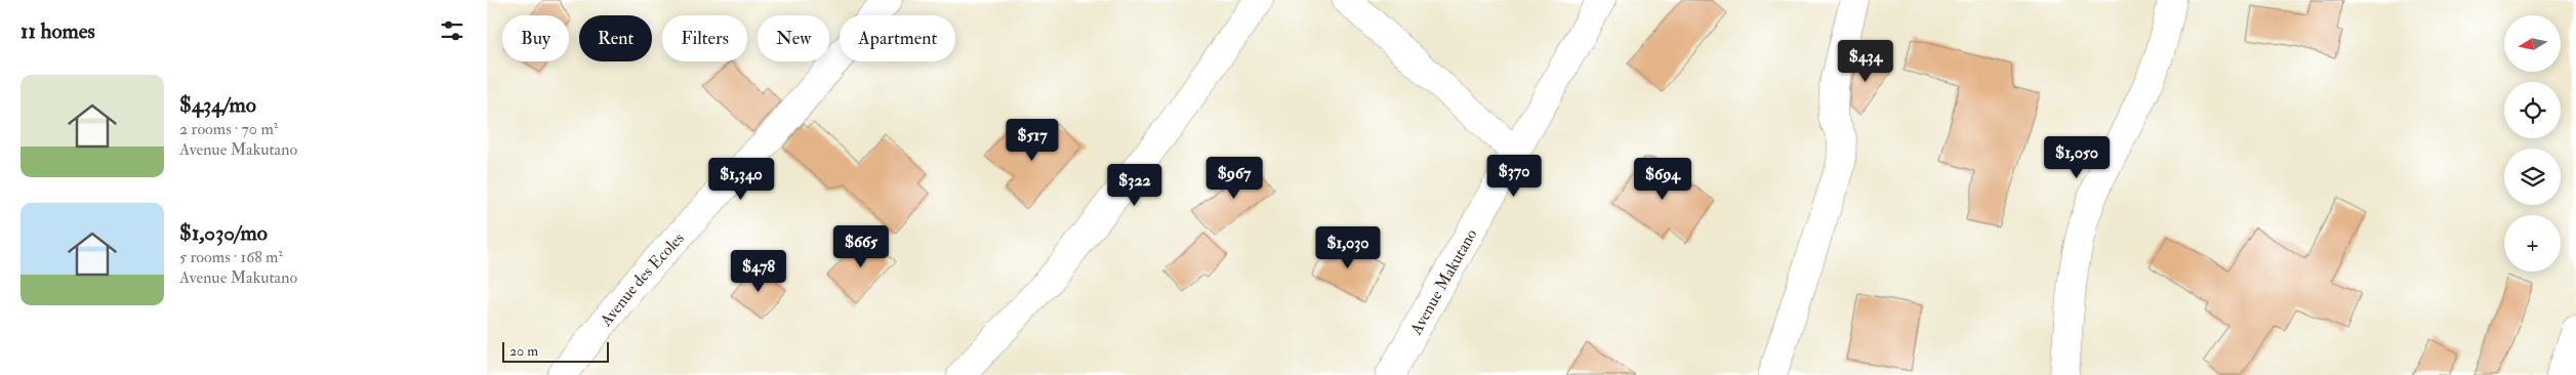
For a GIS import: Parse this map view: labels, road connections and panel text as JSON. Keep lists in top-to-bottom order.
{
  "streets": {
    "street": ["Avenue des Ecoles", "Avenue Makutano"]
  },
  "scale_bar": "20 m",
  "north": "left",
  "page": {
    "heading": "11 homes",
    "map_buttons": "+",
    "chip": [
      "Buy",
      "Rent",
      "Filters",
      "New",
      "Apartment"
    ],
    "price": [
      "$434",
      "$517",
      "$1,050",
      "$370",
      "$967",
      "$1,340",
      "$694",
      "$322",
      "$665",
      "$1,030",
      "$478"
    ],
    "list": [
      {
        "name": "$434/mo",
        "note": "2 rooms · 70 m² · Avenue Makutano"
      },
      {
        "name": "$1,030/mo",
        "note": "5 rooms · 168 m² · Avenue Makutano"
      }
    ],
    "scale": "20 m"
  }
}
